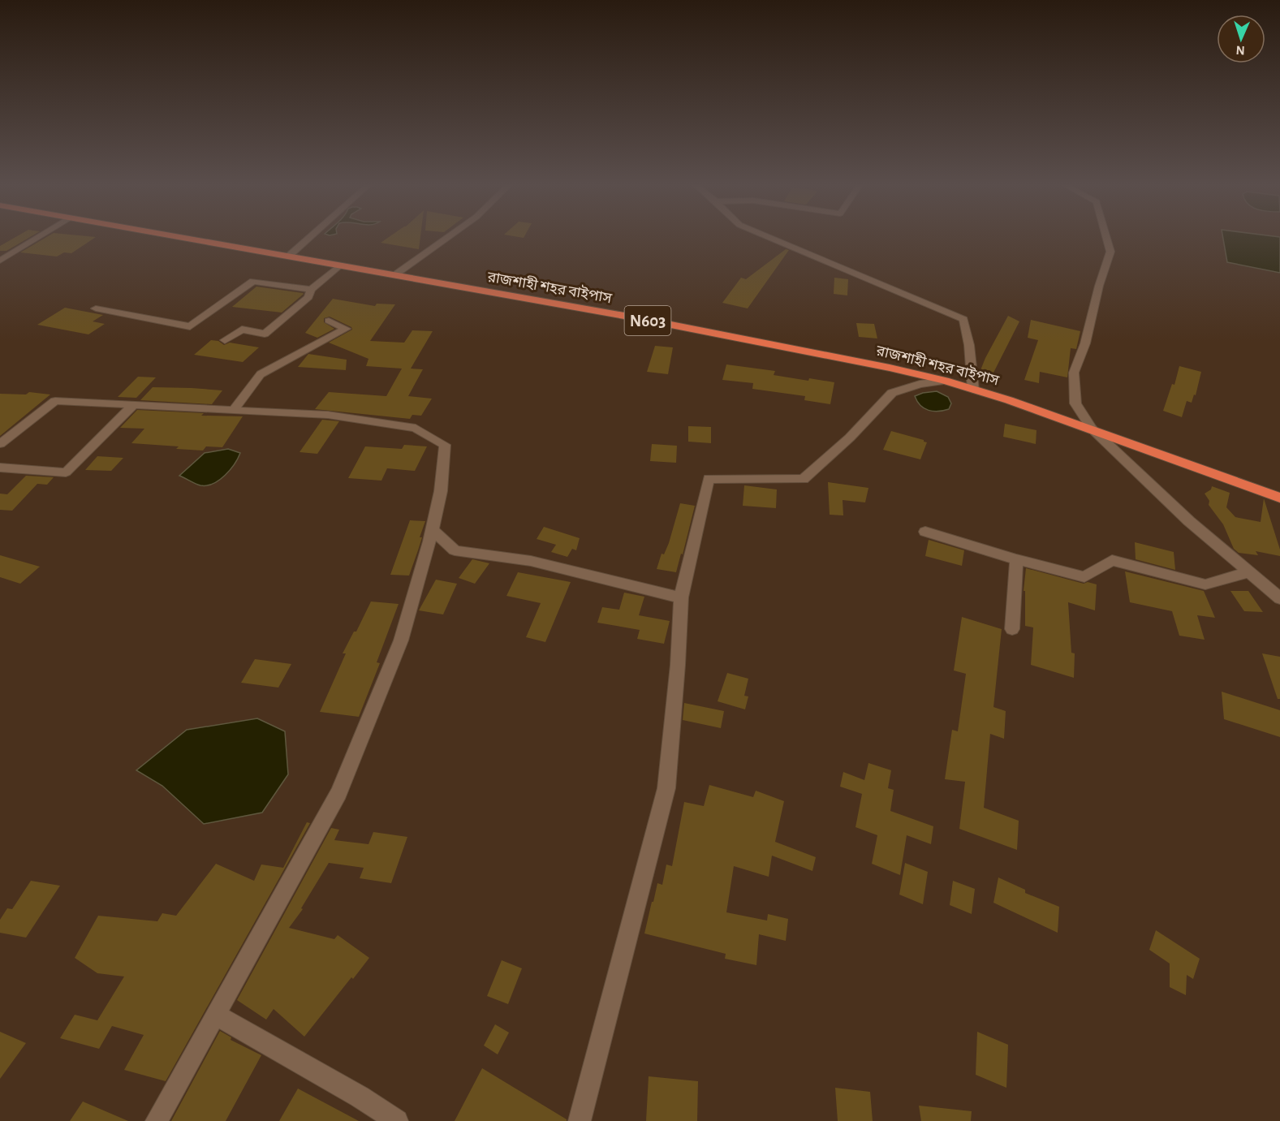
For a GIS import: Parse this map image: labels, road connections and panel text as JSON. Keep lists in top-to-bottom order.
{
  "streets": {
    "highway": ["রাজশাহী শহর বাইপাস", "N603"]
  },
  "north": "bottom"
}
